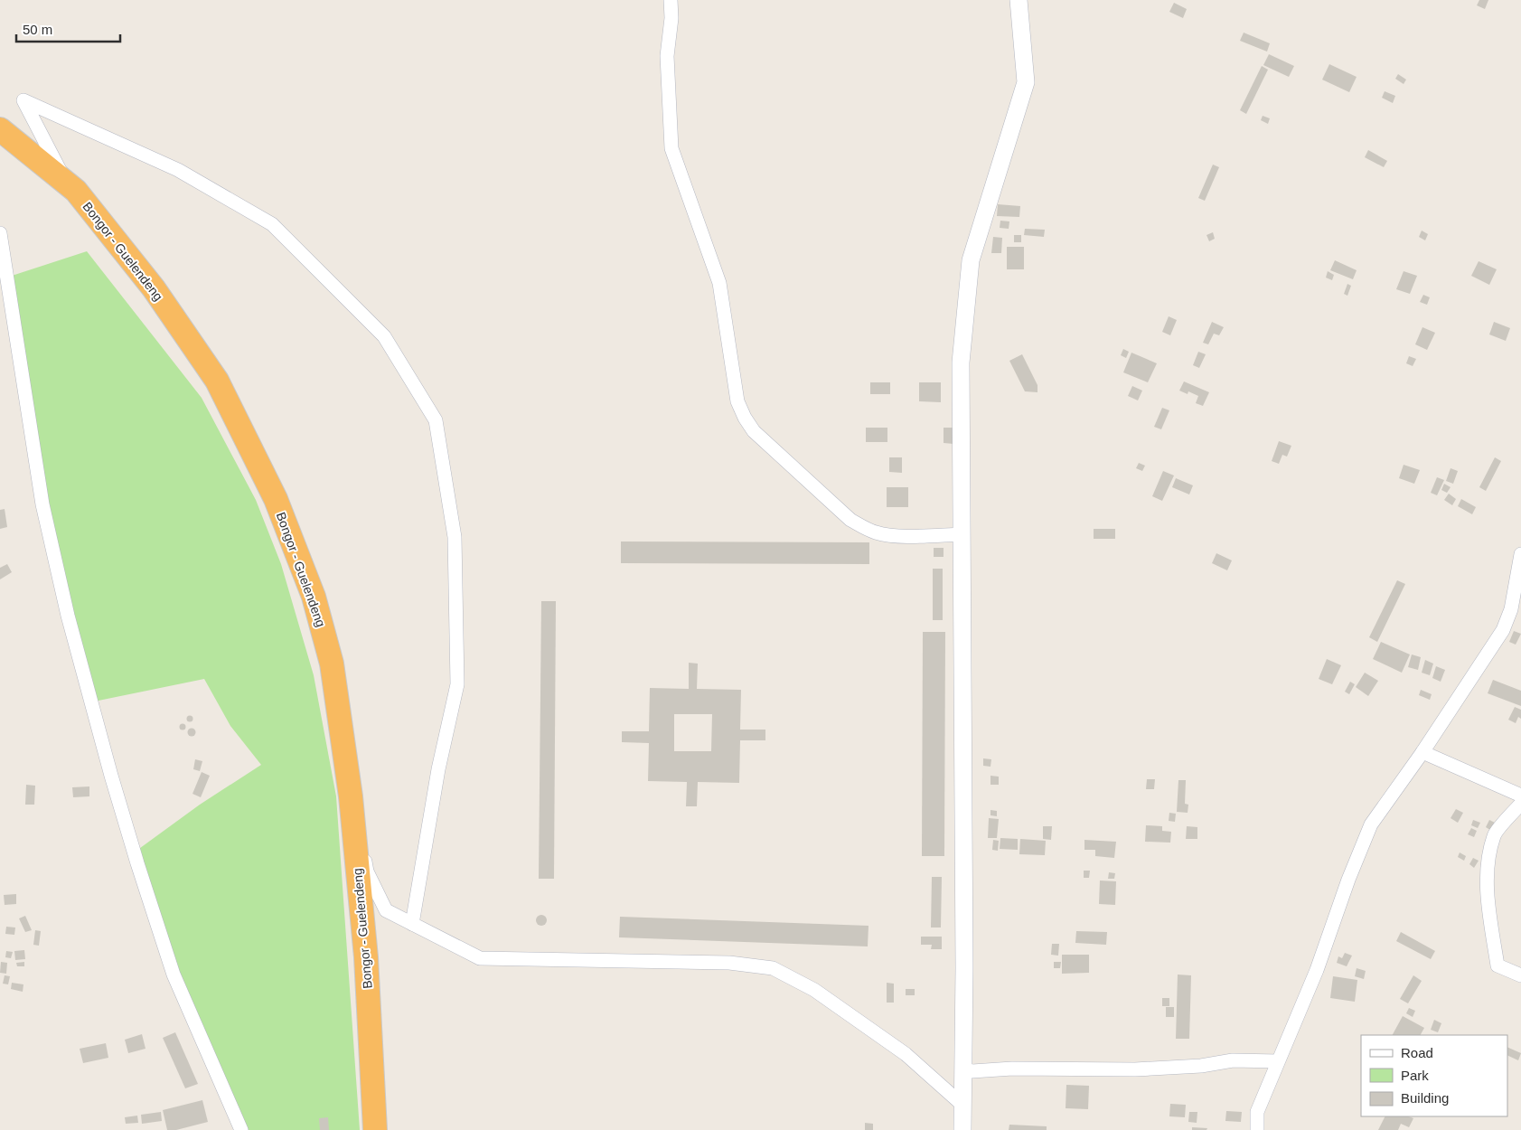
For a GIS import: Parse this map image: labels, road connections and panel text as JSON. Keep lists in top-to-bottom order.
{
  "streets": {
    "highway": ["Bongor - Guelendeng"]
  },
  "legend": ["Road", "Park", "Building"],
  "scale_bar": "50 m"
}
